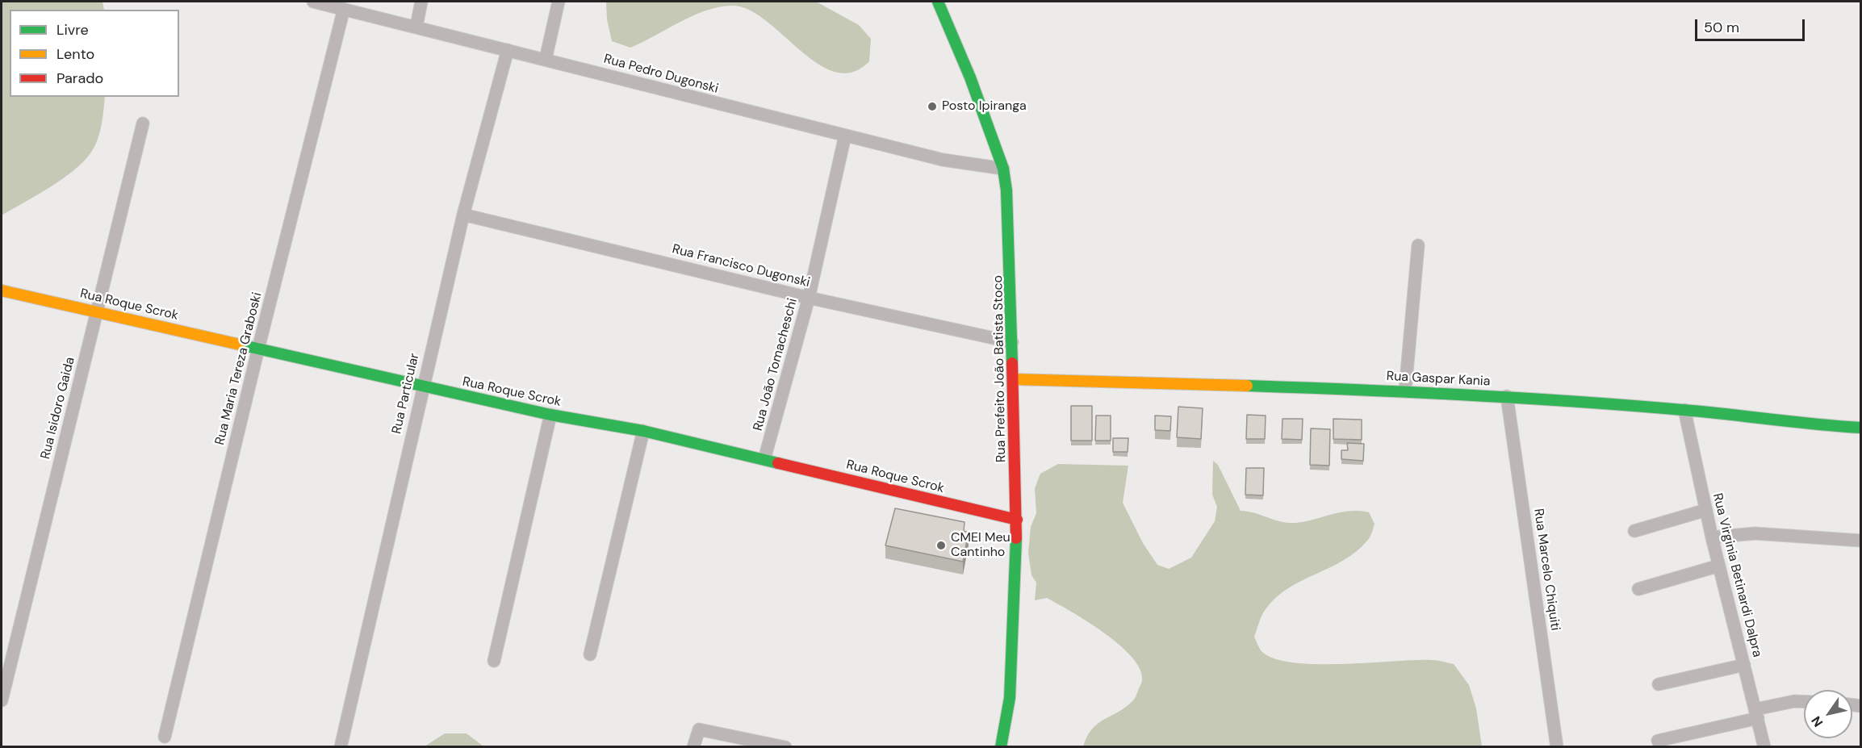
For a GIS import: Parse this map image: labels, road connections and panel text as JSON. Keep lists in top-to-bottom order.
{
  "streets": {
    "street": [
      "Rua Pedro Dugonski",
      "Rua Francisco Dugonski",
      "Rua Roque Scrok",
      "Rua João Tomacheschi",
      "Rua Maria Tereza Graboski",
      "Rua Prefeito João Batista Stoco",
      "Rua Gaspar Kania",
      "Rua Particular",
      "Rua Isidoro Gaida",
      "Rua Marcelo Chiquiti",
      "Rua Virginia Betinardi Dalpra"
    ]
  },
  "crossings": [
    ["Rua Pedro Dugonski", "Rua João Tomacheschi"],
    ["Rua Pedro Dugonski", "Rua Maria Tereza Graboski"],
    ["Rua Pedro Dugonski", "Rua Prefeito João Batista Stoco"],
    ["Rua Pedro Dugonski", "Rua Particular"],
    ["Rua Francisco Dugonski", "Rua João Tomacheschi"],
    ["Rua Francisco Dugonski", "Rua Prefeito João Batista Stoco"],
    ["Rua Francisco Dugonski", "Rua Particular"],
    ["Rua Roque Scrok", "Rua João Tomacheschi"],
    ["Rua Roque Scrok", "Rua Maria Tereza Graboski"],
    ["Rua Roque Scrok", "Rua Prefeito João Batista Stoco"],
    ["Rua Roque Scrok", "Rua Particular"],
    ["Rua Roque Scrok", "Rua Isidoro Gaida"],
    ["Rua Prefeito João Batista Stoco", "Rua Gaspar Kania"],
    ["Rua Gaspar Kania", "Rua Marcelo Chiquiti"],
    ["Rua Gaspar Kania", "Rua Virginia Betinardi Dalpra"]
  ],
  "places": ["Posto Ipiranga", "CMEI Meu Cantinho"],
  "legend": ["Livre", "Lento", "Parado"],
  "scale_bar": "50 m",
  "north": "bottom left"
}
